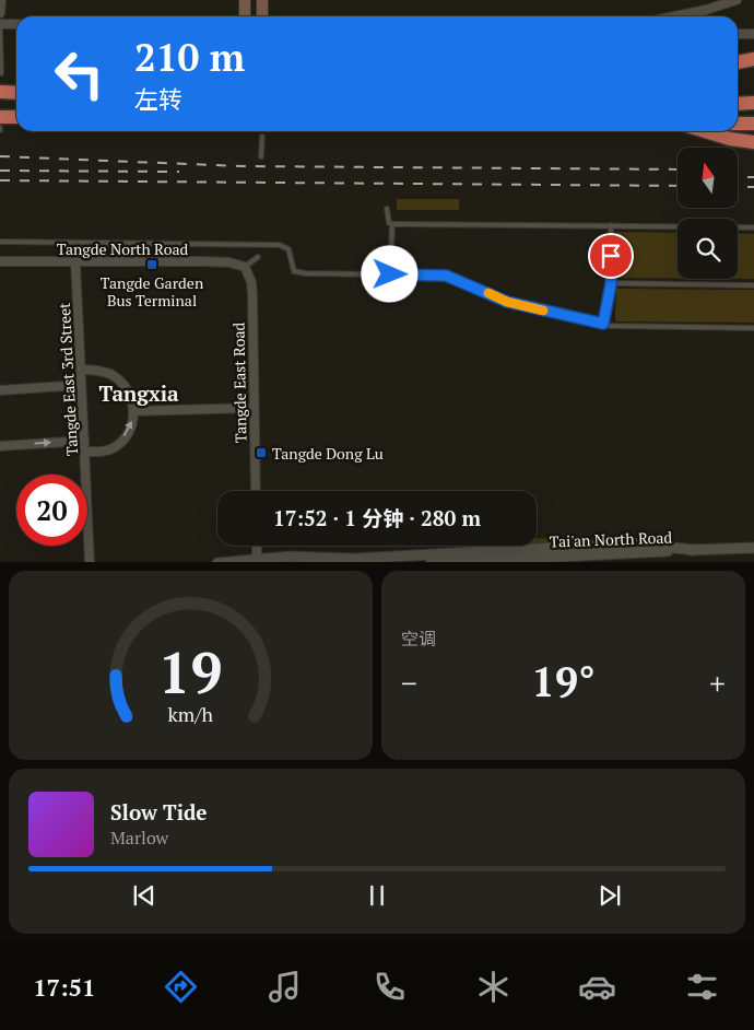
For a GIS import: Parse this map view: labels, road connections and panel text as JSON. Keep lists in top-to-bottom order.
{
  "streets": {
    "street": [
      "Tangde North Road",
      "Tangde East 3rd Street",
      "Tangde East Road",
      "Tai'an North Road"
    ]
  },
  "crossings": [
    ["Tangde North Road", "Tangde East 3rd Street"],
    ["Tangde North Road", "Tangde East Road"]
  ],
  "districts": ["Tangxia"],
  "places": {
    "transit": ["Tangde Garden Bus Terminal", "Tangde Dong Lu"]
  },
  "north": "top",
  "page": {
    "turn": ["210 m", "左转"],
    "limit": "20",
    "trip": "17:52 · 1 分钟 · 280 m",
    "tile": "空调",
    "heat": ["−", "19°", "+"],
    "song": ["Slow Tide", "Marlow"],
    "tabs": "17:51",
    "gauge": ["19", "km/h"]
  }
}
